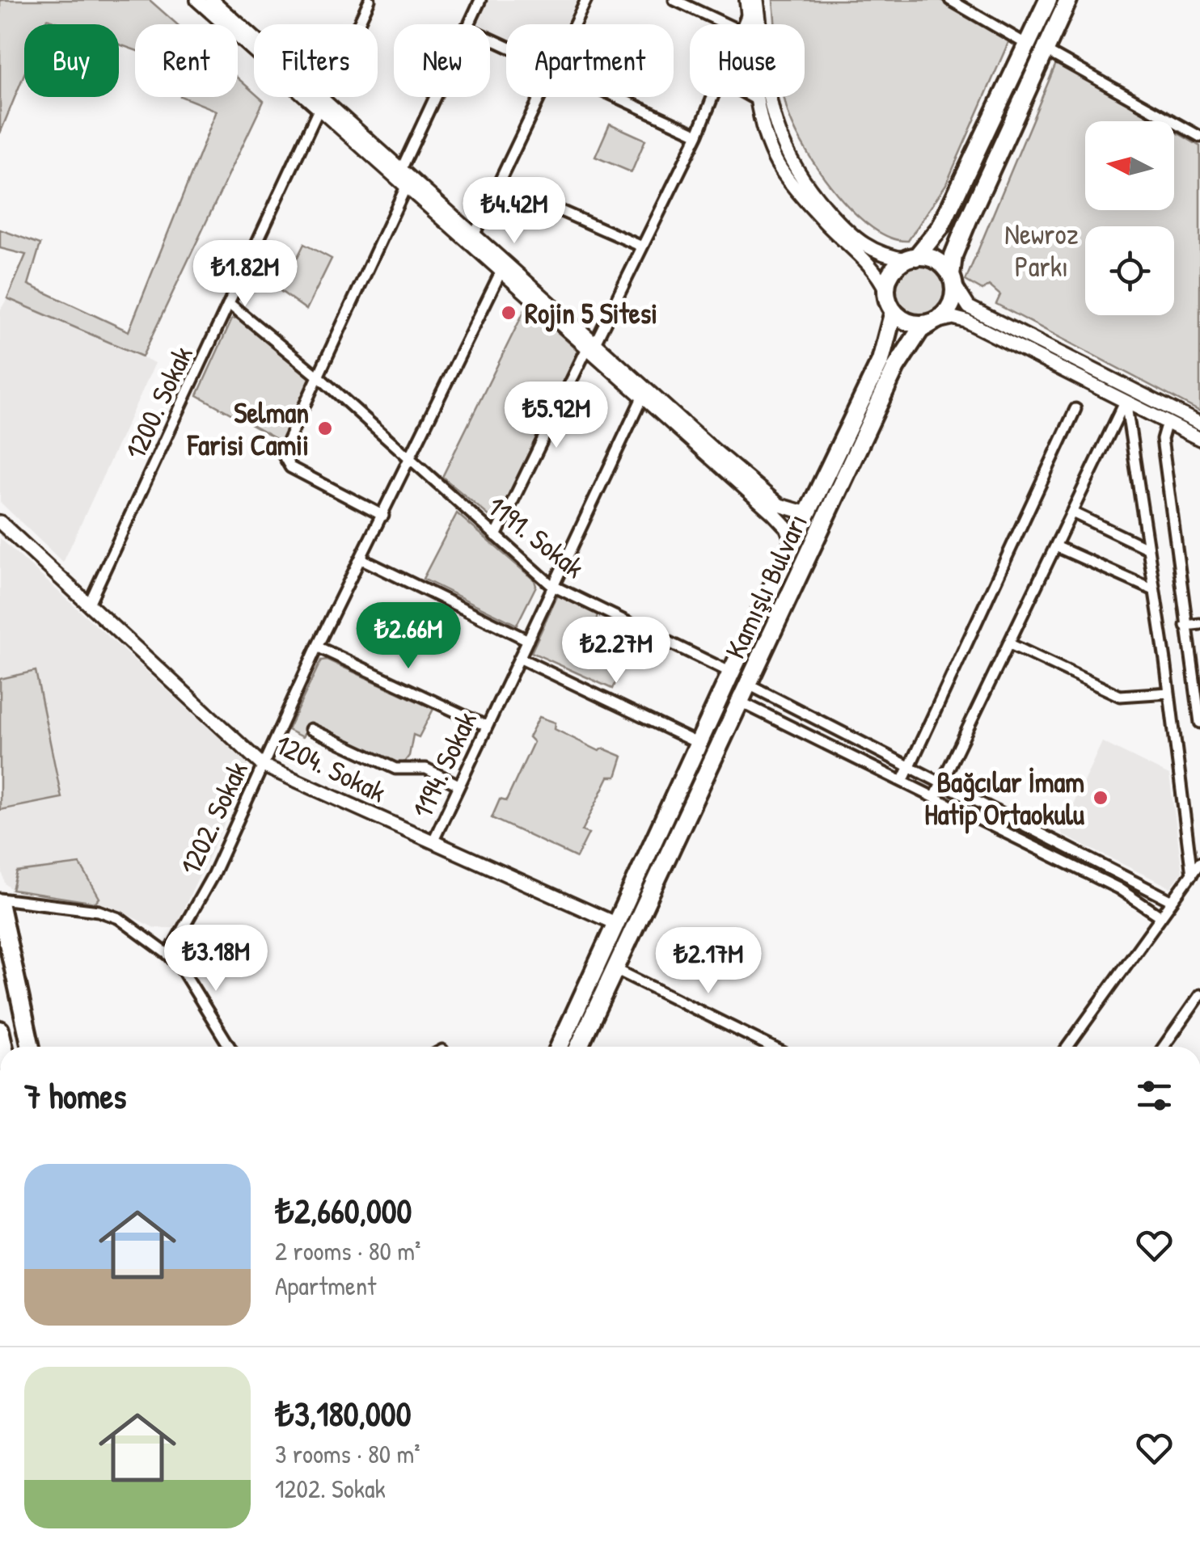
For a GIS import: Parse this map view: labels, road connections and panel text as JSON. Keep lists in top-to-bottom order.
{
  "streets": {
    "highway": ["Kamışlı Bulvarı"],
    "street": [
      "1200. Sokak",
      "1191. Sokak",
      "1194. Sokak",
      "1204. Sokak",
      "1202. Sokak"
    ]
  },
  "crossings": [
    ["1200. Sokak", "1191. Sokak"],
    ["1200. Sokak", "1204. Sokak"],
    ["1191. Sokak", "Kamışlı Bulvarı"],
    ["1191. Sokak", "1194. Sokak"],
    ["1191. Sokak", "1202. Sokak"],
    ["Kamışlı Bulvarı", "1204. Sokak"],
    ["1194. Sokak", "1204. Sokak"],
    ["1204. Sokak", "1202. Sokak"]
  ],
  "parks": ["Newroz Parkı"],
  "places": ["Rojin 5 Sitesi", "Selman Farisi Camii", "Bağcılar İmam Hatip Ortaokulu"],
  "north": "left",
  "page": {
    "chip": [
      "Buy",
      "Rent",
      "Filters",
      "New",
      "Apartment",
      "House"
    ],
    "price": [
      "₺4.42M",
      "₺1.82M",
      "₺5.92M",
      "₺2.66M",
      "₺2.27M",
      "₺3.18M",
      "₺2.17M"
    ],
    "heading": "7 homes",
    "list": [
      {
        "name": "₺2,660,000",
        "note": "2 rooms · 80 m² · Apartment"
      },
      {
        "name": "₺3,180,000",
        "note": "3 rooms · 80 m² · 1202. Sokak"
      }
    ]
  }
}
